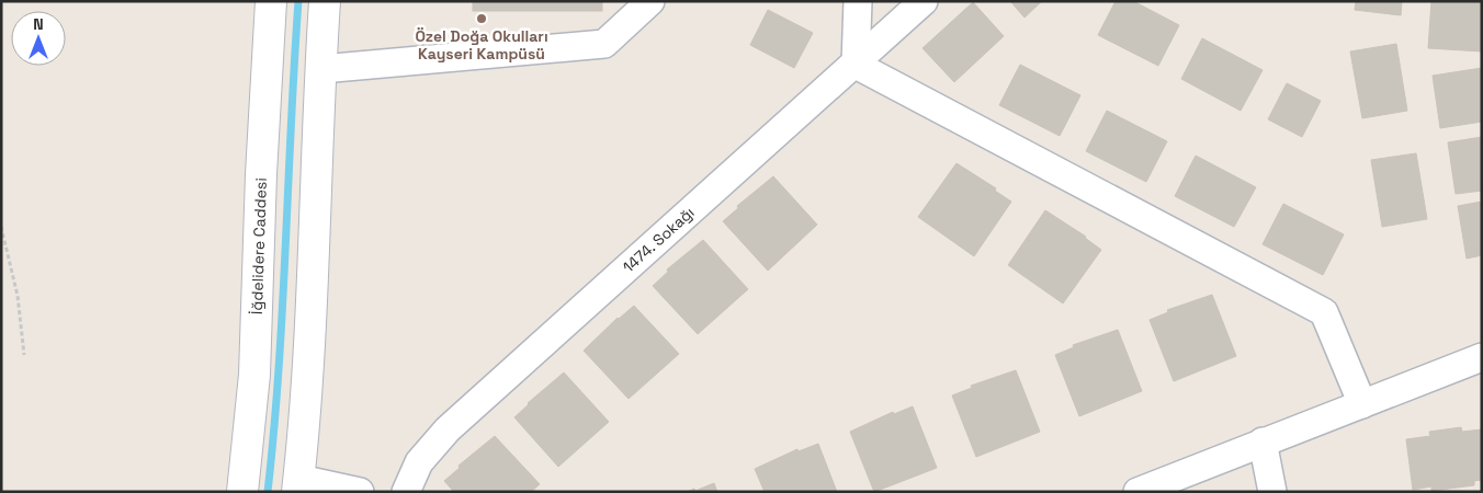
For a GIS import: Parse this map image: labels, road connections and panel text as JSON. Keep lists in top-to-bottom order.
{
  "streets": {
    "street": ["1474. Sokağı", "İğdelidere Caddesi"]
  },
  "places": ["Özel Doğa Okulları Kayseri Kampüsü"],
  "north": "top"
}
